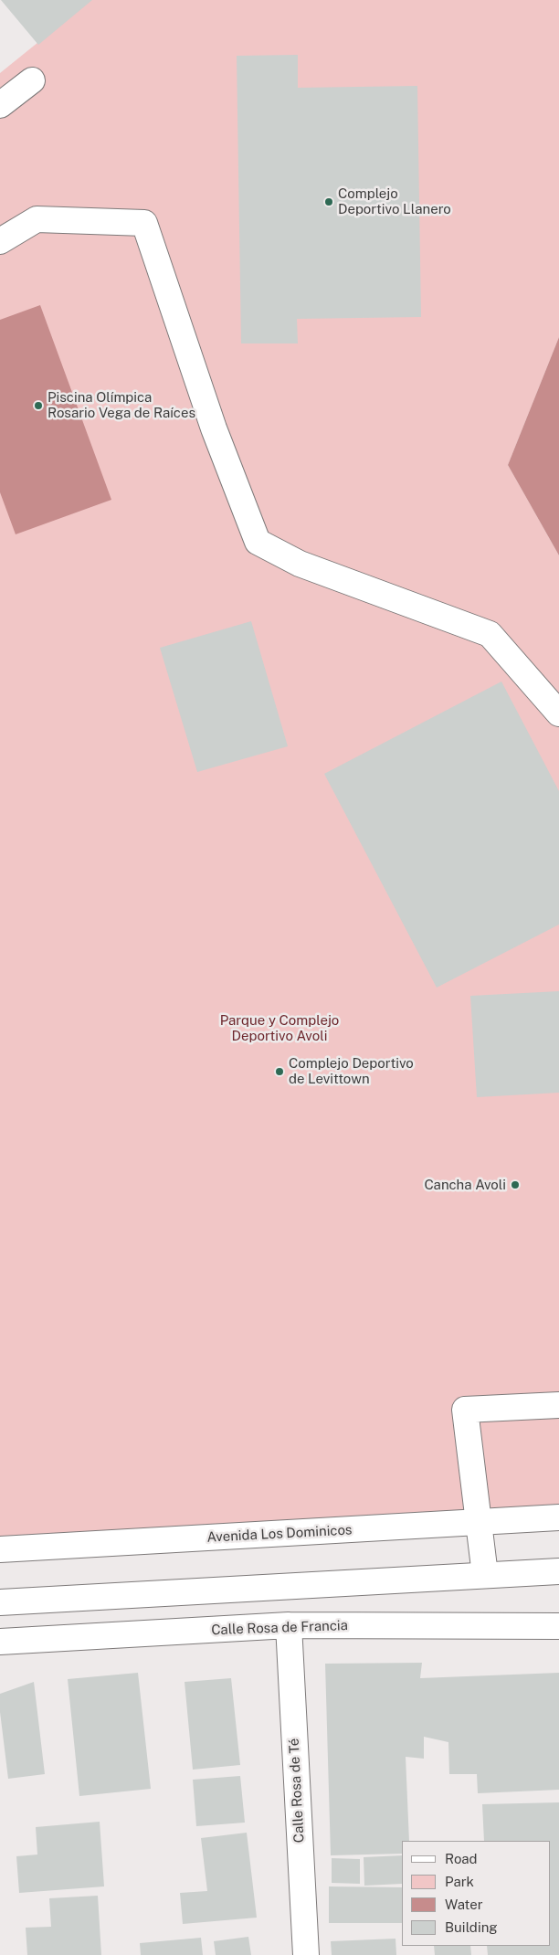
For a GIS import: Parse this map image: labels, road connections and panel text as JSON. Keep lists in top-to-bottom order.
{
  "streets": {
    "street": ["Avenida Los Dominicos", "Calle Rosa de Francia", "Calle Rosa de Té"]
  },
  "crossings": [
    ["Calle Rosa de Francia", "Calle Rosa de Té"]
  ],
  "parks": ["Parque y Complejo Deportivo Avoli"],
  "places": [
    "Complejo Deportivo Llanero",
    "Piscina Olímpica Rosario Vega de Raíces",
    "Complejo Deportivo de Levittown",
    "Cancha Avoli"
  ],
  "legend": [
    "Road",
    "Park",
    "Water",
    "Building"
  ]
}
